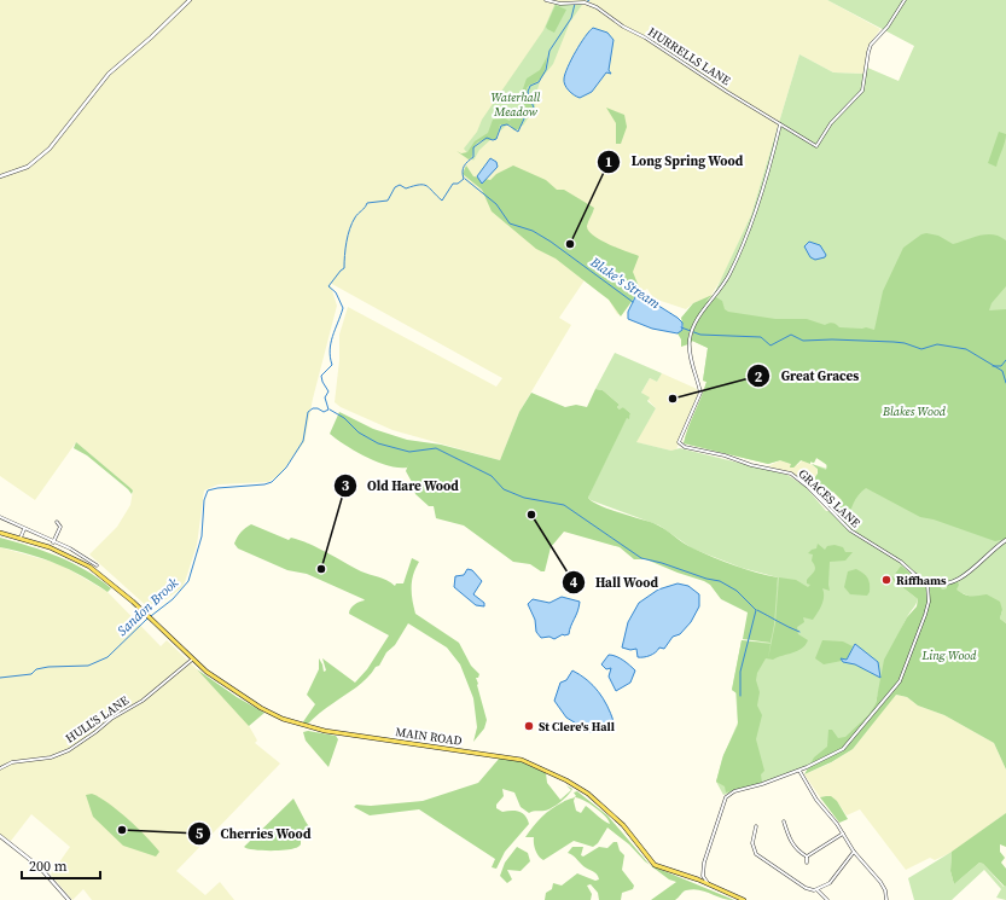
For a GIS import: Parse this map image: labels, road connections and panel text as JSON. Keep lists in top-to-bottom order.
{
  "streets": {
    "main road": ["MAIN ROAD"],
    "street": ["HURRELLS LANE", "GRACES LANE", "HULL'S LANE"]
  },
  "crossings": [
    ["HURRELLS LANE", "GRACES LANE"],
    ["HULL'S LANE", "MAIN ROAD"]
  ],
  "water": ["Blake's Stream", "Sandon Brook"],
  "parks": ["Waterhall Meadow", "Blakes Wood", "Ling Wood"],
  "places": [
    "Long Spring Wood",
    "Great Graces",
    "Hall Wood",
    "Old Hare Wood",
    "Riffhams",
    "St Clere's Hall",
    "Cherries Wood"
  ],
  "scale_bar": "200 m"
}
